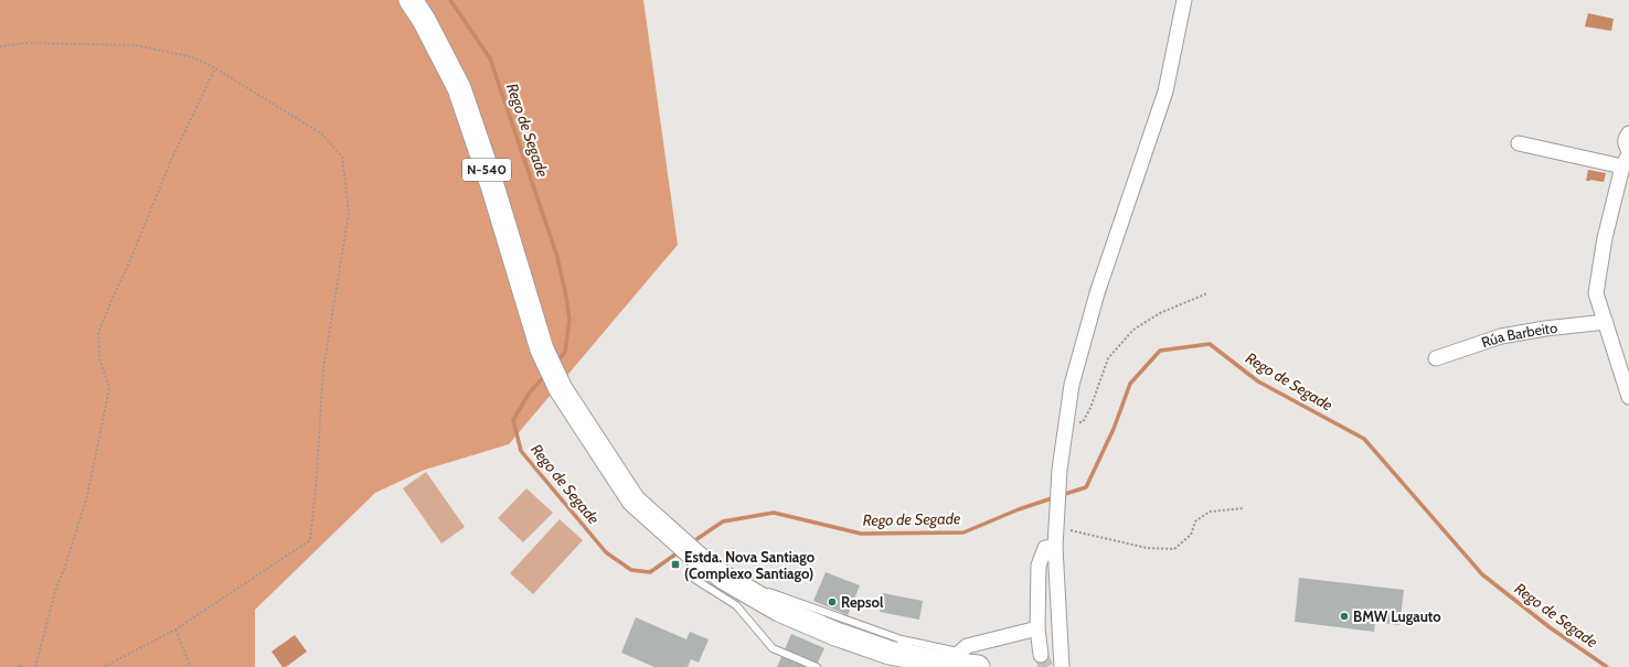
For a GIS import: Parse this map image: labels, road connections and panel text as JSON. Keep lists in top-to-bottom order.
{
  "streets": {
    "highway": ["N-540"],
    "street": ["Rúa Barbeito"]
  },
  "water": ["Rego de Segade"],
  "places": {
    "transit": ["Estda. Nova Santiago (Complexo Santiago)"],
    "other": ["Repsol", "BMW Lugauto"]
  }
}
